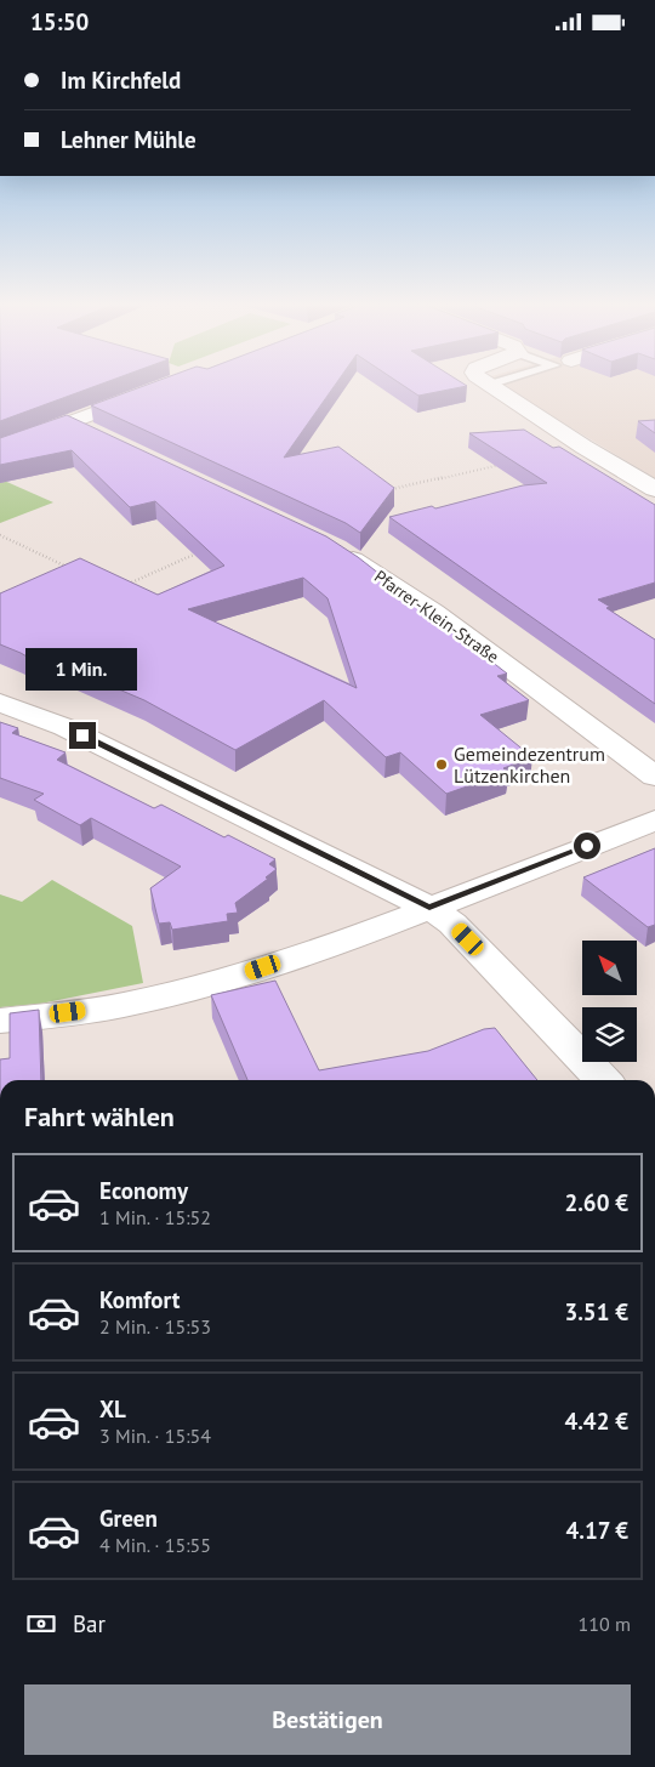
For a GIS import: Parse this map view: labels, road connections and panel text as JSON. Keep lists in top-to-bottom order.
{
  "streets": {
    "street": ["Pfarrer-Klein-Straße"]
  },
  "places": ["Gemeindezentrum Lützenkirchen"],
  "north": "top left",
  "page": {
    "status": "15:50",
    "banner": ["Im Kirchfeld", "Lehner Mühle"],
    "bubble": "1 Min.",
    "heading": "Fahrt wählen",
    "list": [
      {
        "name": "Economy",
        "note": "1 Min. · 15:52",
        "value": "2.60 €"
      },
      {
        "name": "Komfort",
        "note": "2 Min. · 15:53",
        "value": "3.51 €"
      },
      {
        "name": "XL",
        "note": "3 Min. · 15:54",
        "value": "4.42 €"
      },
      {
        "name": "Green",
        "note": "4 Min. · 15:55",
        "value": "4.17 €"
      }
    ],
    "pay": ["Bar", "110 m"],
    "buttons": "Bestätigen"
  }
}
